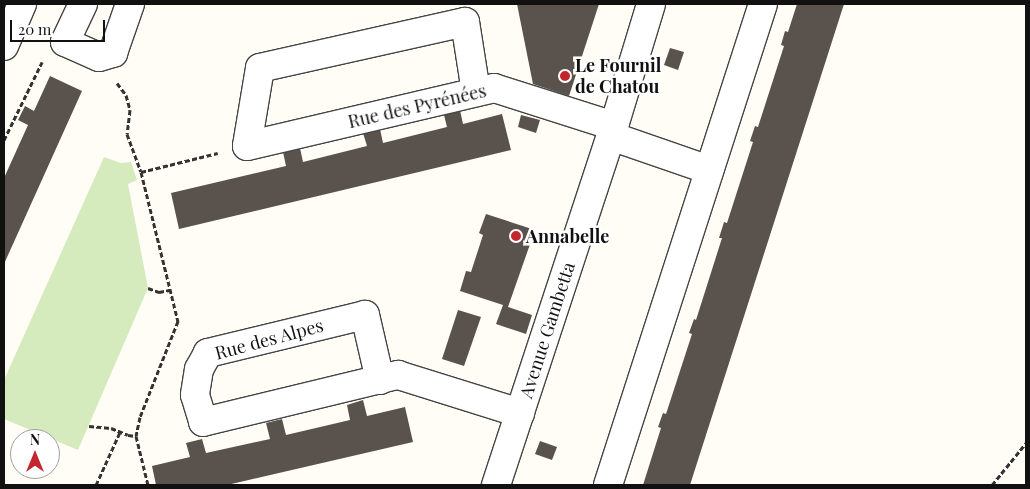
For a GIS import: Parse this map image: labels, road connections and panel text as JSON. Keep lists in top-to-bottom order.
{
  "streets": {
    "street": ["Rue des Pyrénées", "Avenue Gambetta", "Rue des Alpes"]
  },
  "crossings": [
    ["Rue des Pyrénées", "Avenue Gambetta"],
    ["Avenue Gambetta", "Rue des Alpes"]
  ],
  "places": ["Le Fournil de Chatou", "Annabelle"],
  "scale_bar": "20 m",
  "north": "top"
}
